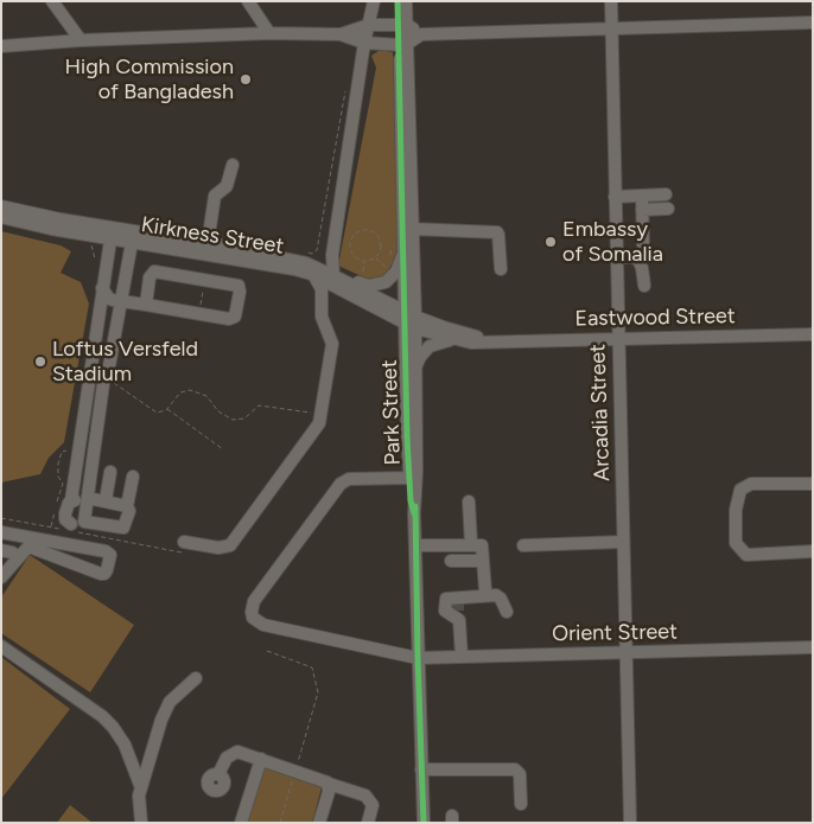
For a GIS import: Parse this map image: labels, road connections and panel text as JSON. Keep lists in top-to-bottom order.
{
  "streets": {
    "street": [
      "Kirkness Street",
      "Eastwood Street",
      "Park Street",
      "Arcadia Street",
      "Orient Street"
    ]
  },
  "crossings": [
    ["Kirkness Street", "Eastwood Street"],
    ["Kirkness Street", "Park Street"],
    ["Eastwood Street", "Park Street"],
    ["Eastwood Street", "Arcadia Street"],
    ["Park Street", "Orient Street"],
    ["Arcadia Street", "Orient Street"]
  ],
  "places": ["High Commission of Bangladesh", "Embassy of Somalia", "Loftus Versfeld Stadium"]
}
